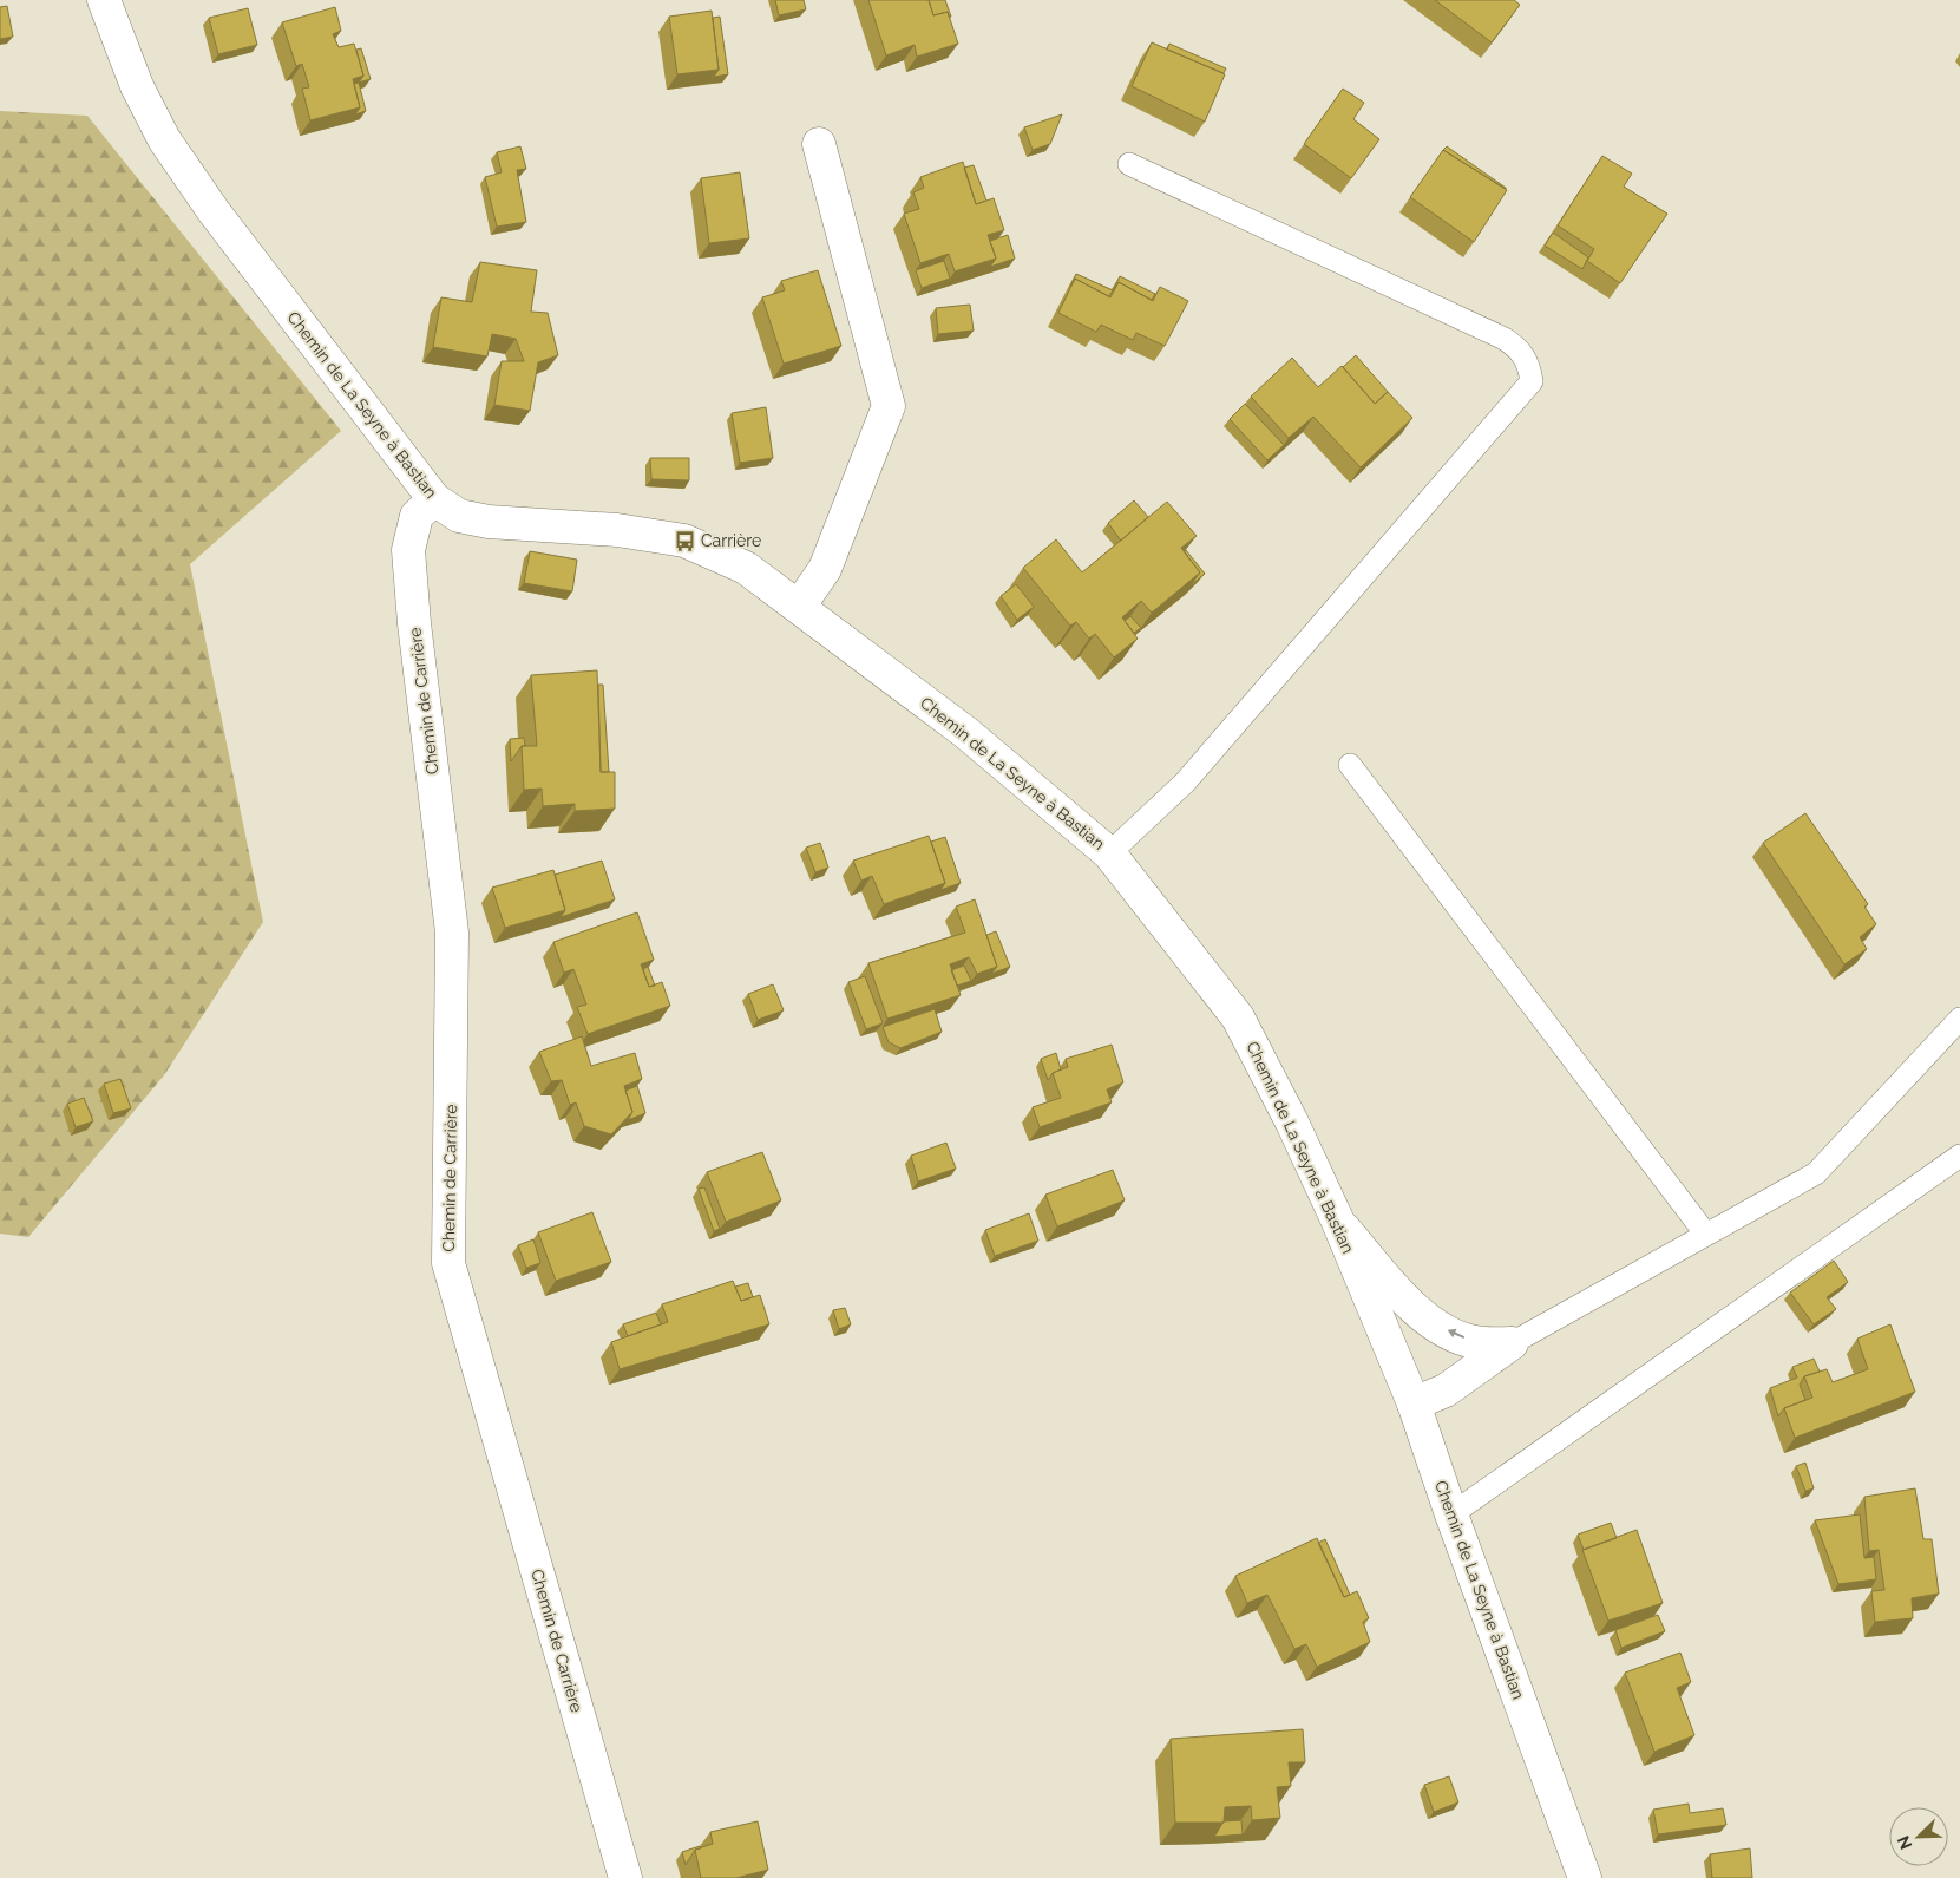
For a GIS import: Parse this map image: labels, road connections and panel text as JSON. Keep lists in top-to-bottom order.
{
  "streets": {
    "street": ["Chemin de La Seyne à Bastian", "Chemin de Carrière"]
  },
  "crossings": [
    ["Chemin de La Seyne à Bastian", "Chemin de Carrière"]
  ],
  "places": {
    "bus stop": ["Carrière"]
  },
  "north": "bottom left"
}
